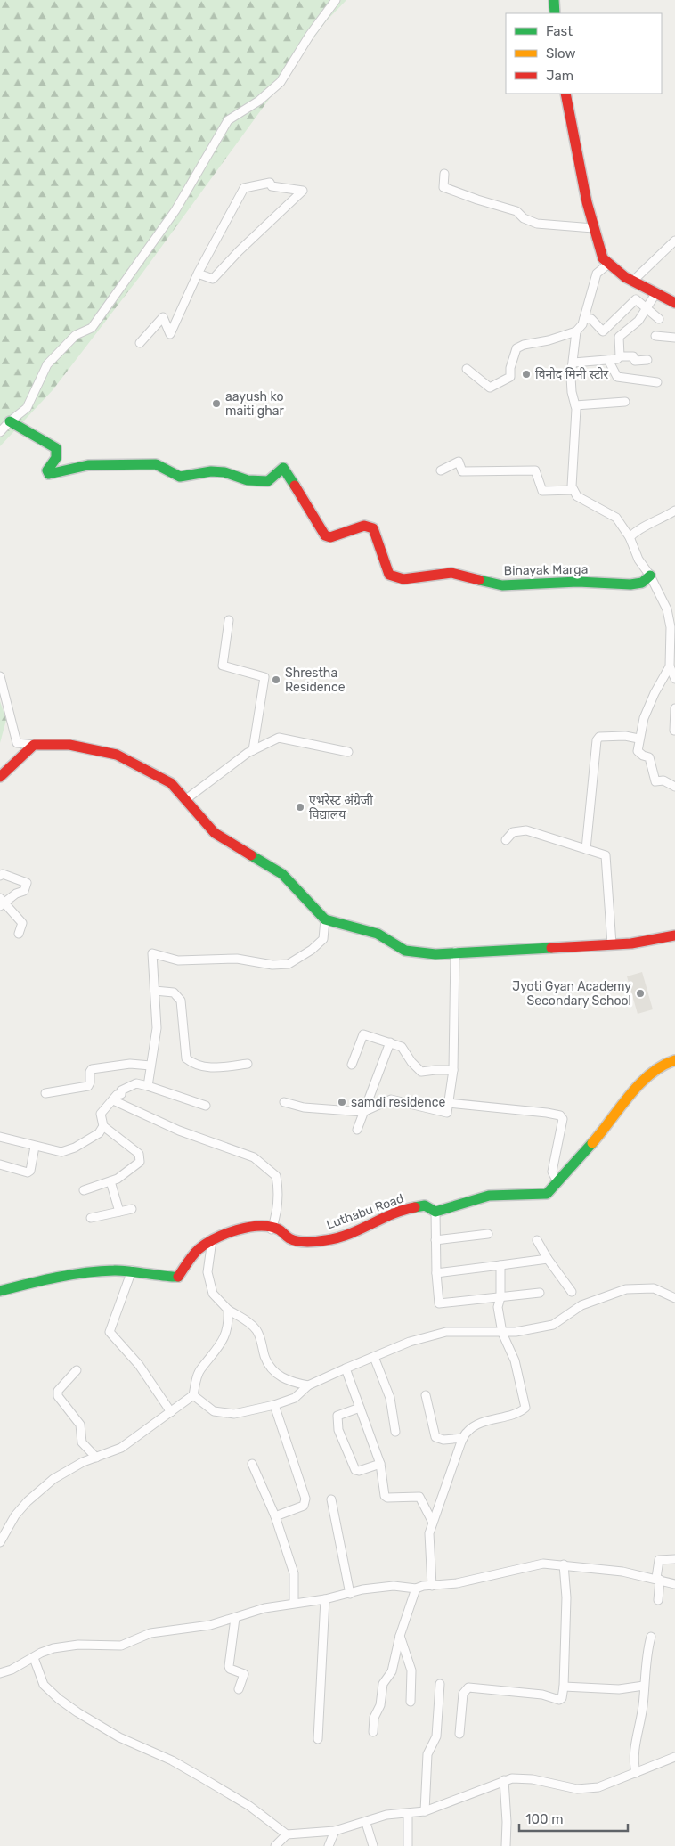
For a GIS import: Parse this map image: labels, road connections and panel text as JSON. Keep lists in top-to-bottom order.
{
  "streets": {
    "street": ["Binayak Marga", "Luthabu Road"]
  },
  "places": [
    "विनोद मिनी स्टोर",
    "aayush ko maiti ghar",
    "Shrestha Residence",
    "एभरेस्ट अंग्रेजी विद्यालय",
    "Jyoti Gyan Academy Secondary School",
    "samdi residence"
  ],
  "legend": ["Fast", "Slow", "Jam"],
  "scale_bar": "100 m"
}
